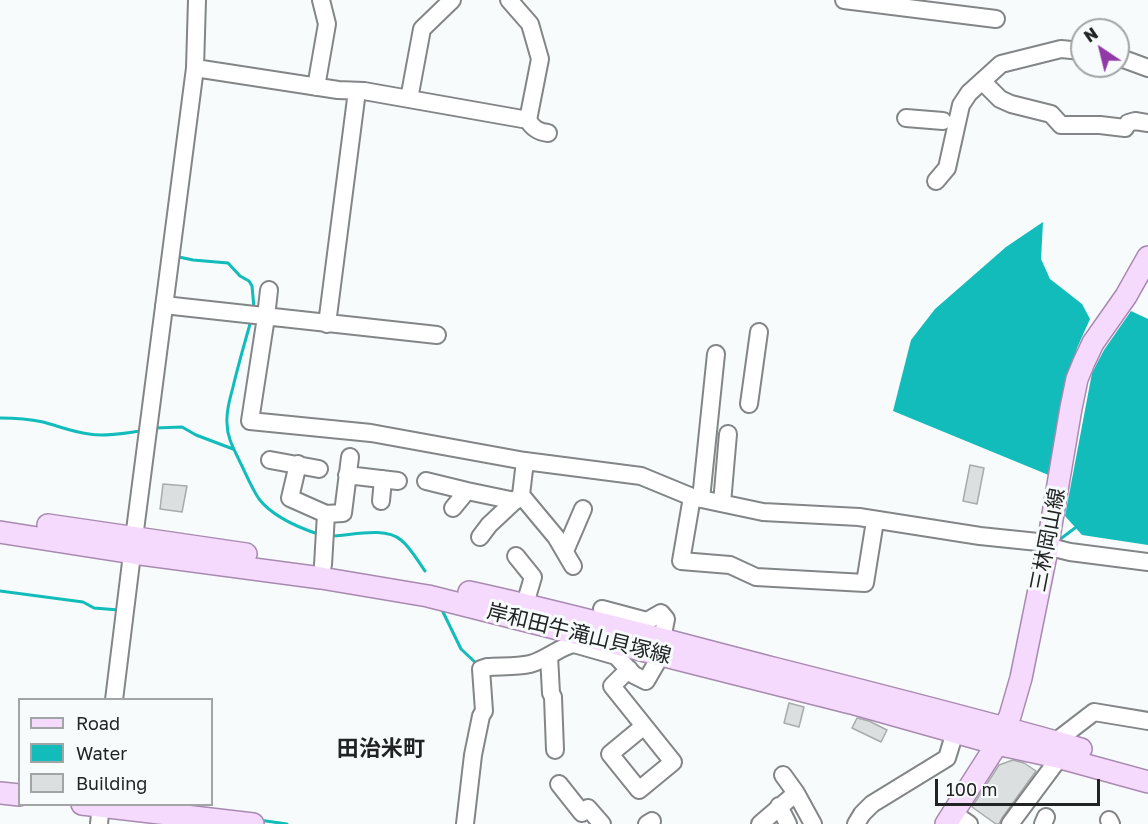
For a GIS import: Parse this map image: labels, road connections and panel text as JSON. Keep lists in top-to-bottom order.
{
  "streets": {
    "main road": ["三林岡山線", "岸和田牛滝山貝塚線"]
  },
  "crossings": [
    ["三林岡山線", "岸和田牛滝山貝塚線"]
  ],
  "districts": ["田治米町"],
  "legend": ["Road", "Water", "Building"],
  "scale_bar": "100 m",
  "north": "top left"
}
